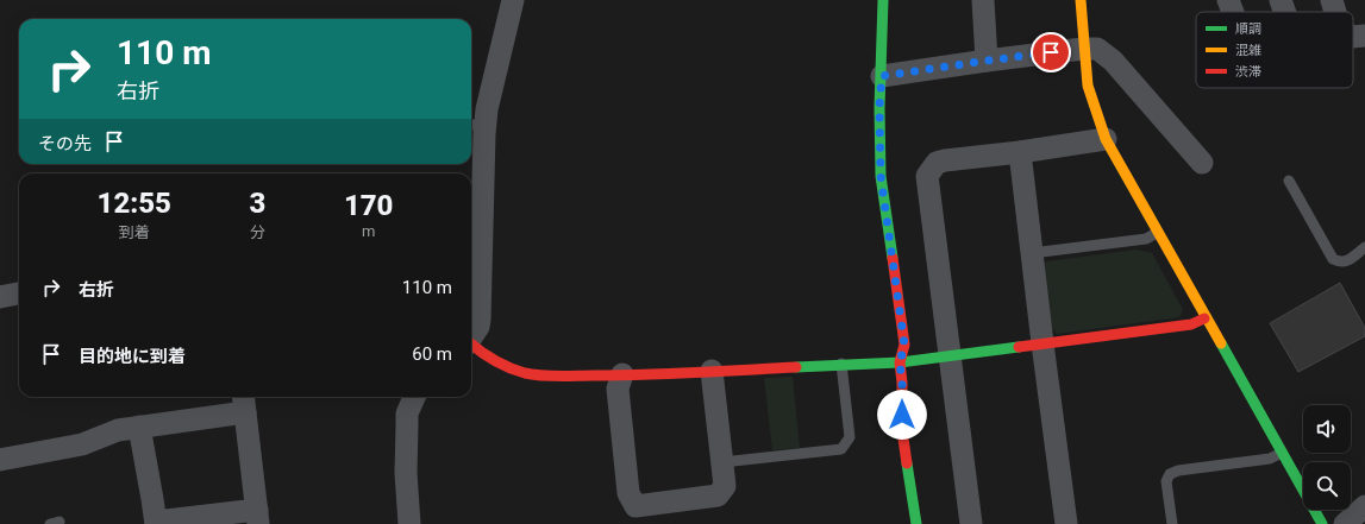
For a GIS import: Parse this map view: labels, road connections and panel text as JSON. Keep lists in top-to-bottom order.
{
  "legend": ["順調", "混雑", "渋滞"],
  "page": {
    "turn": ["110 m", "右折"],
    "then": "その先",
    "eta": [
      "12:55",
      "到着",
      "3",
      "分",
      "170",
      "m"
    ],
    "list": [
      {
        "name": "右折",
        "value": "110 m"
      },
      {
        "name": "目的地に到着",
        "value": "60 m"
      }
    ]
  }
}
